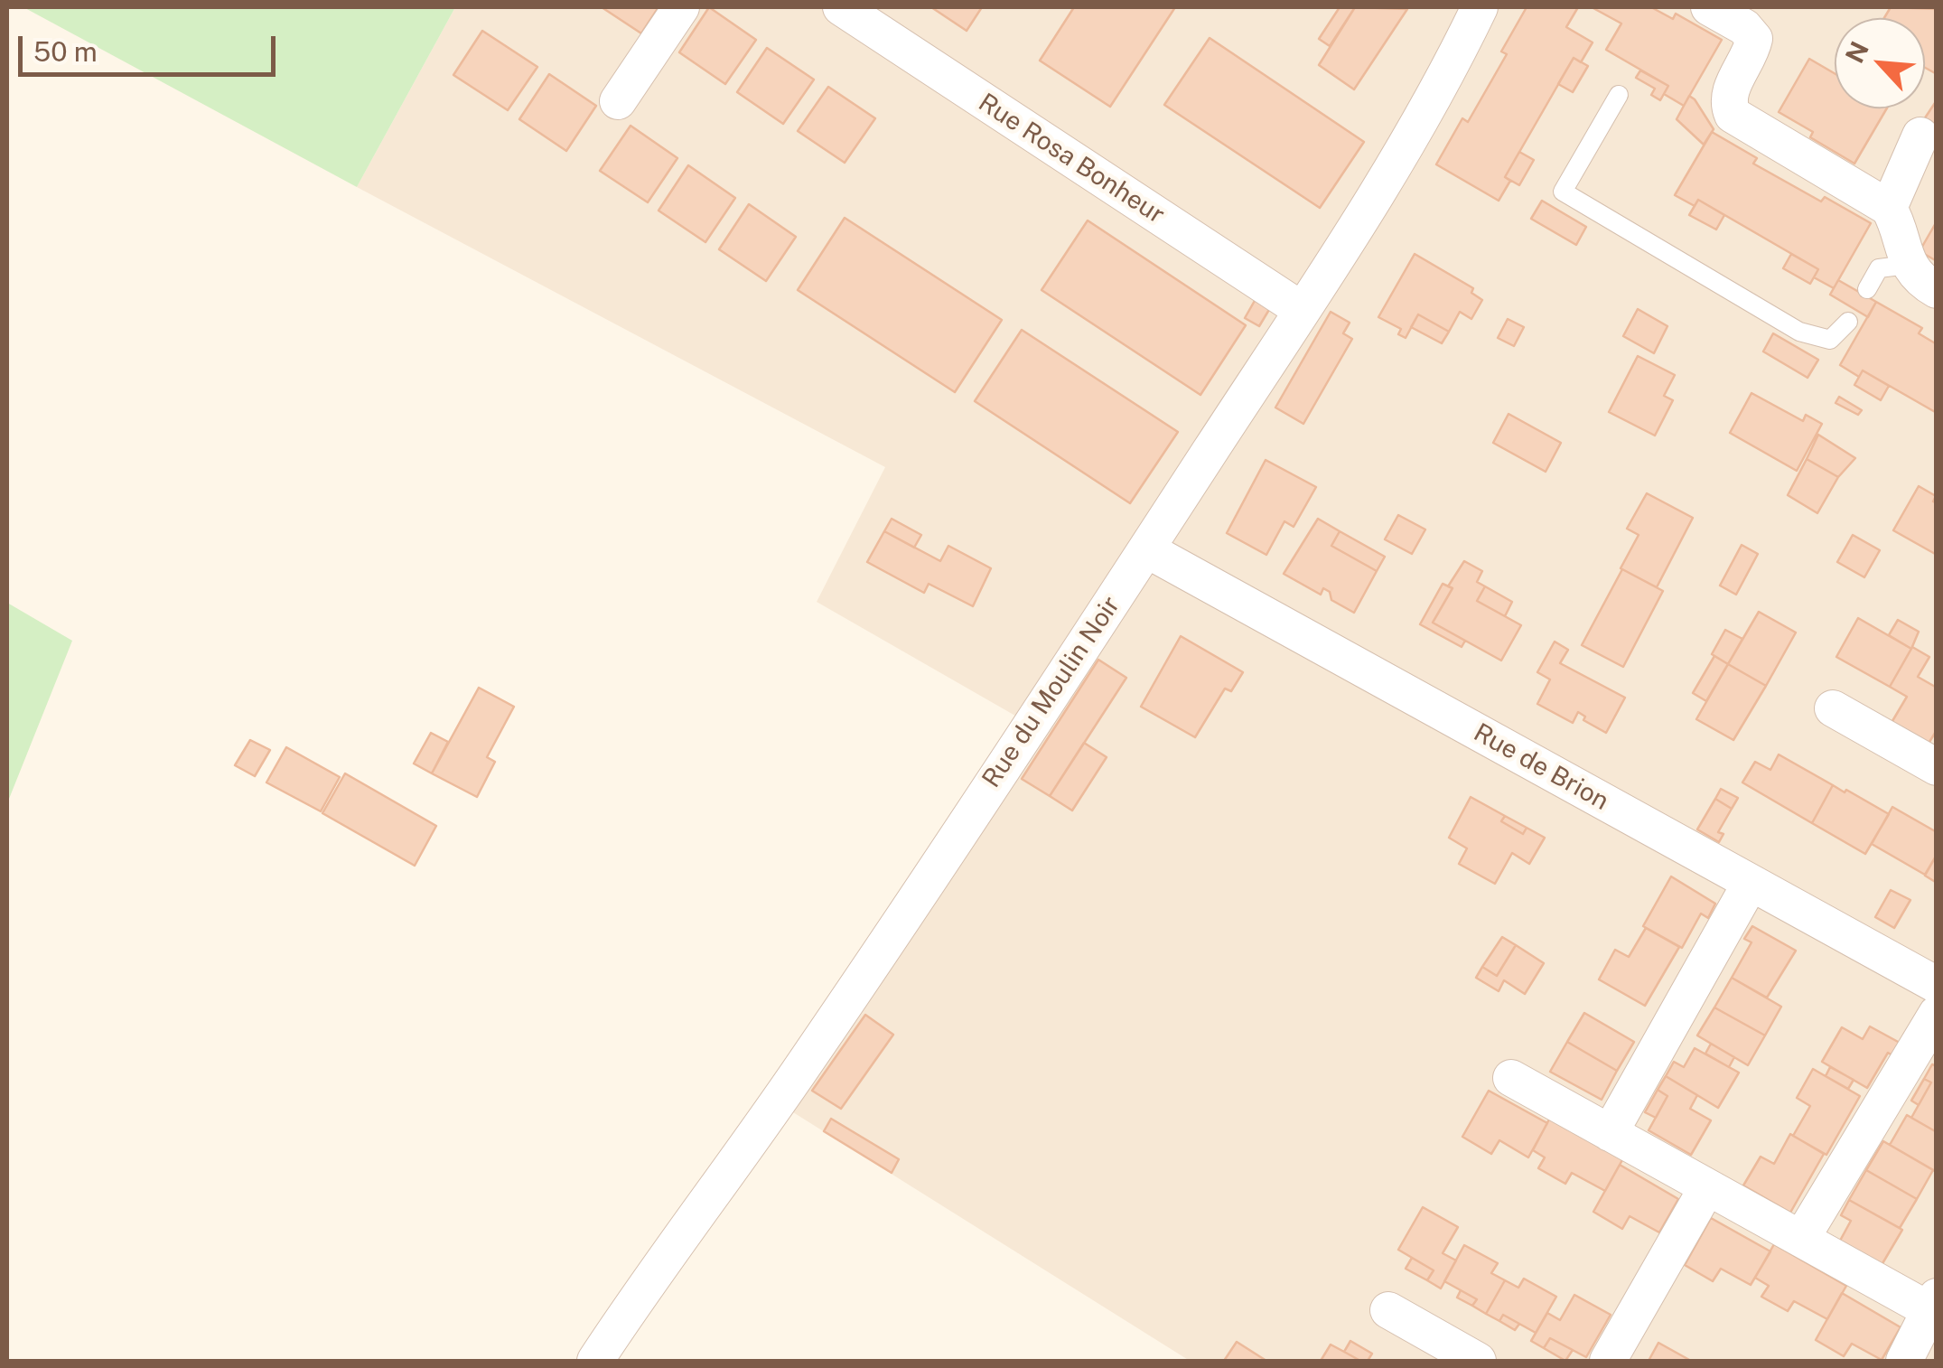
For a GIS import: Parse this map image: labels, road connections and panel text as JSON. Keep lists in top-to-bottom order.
{
  "streets": {
    "street": ["Rue Rosa Bonheur", "Rue du Moulin Noir", "Rue de Brion"]
  },
  "crossings": [
    ["Rue Rosa Bonheur", "Rue du Moulin Noir"],
    ["Rue du Moulin Noir", "Rue de Brion"]
  ],
  "scale_bar": "50 m",
  "north": "top left"
}
